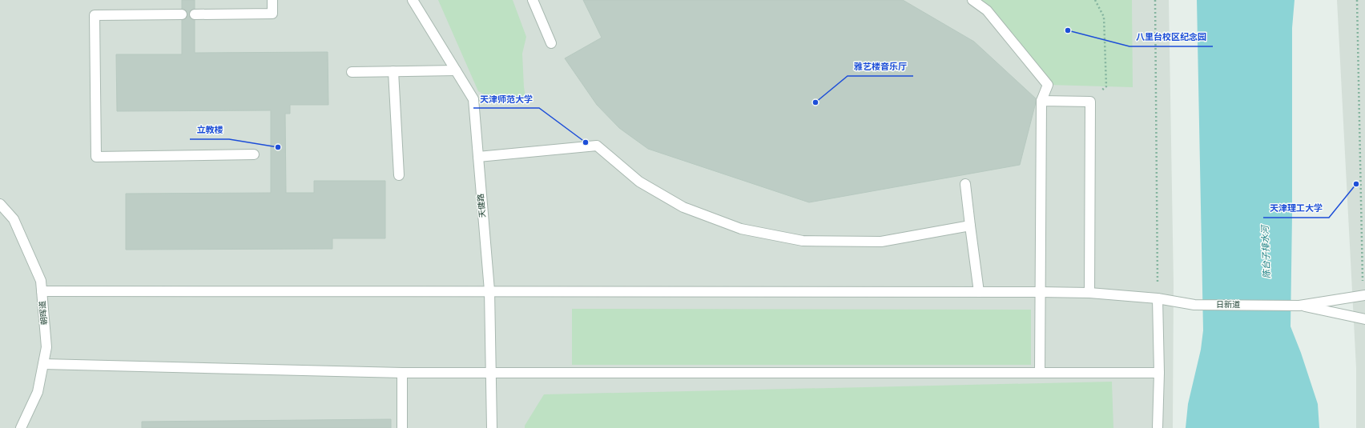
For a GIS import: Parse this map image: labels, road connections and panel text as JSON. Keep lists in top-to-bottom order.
{
  "streets": {
    "street": ["天健路", "日新道", "朝晖道"]
  },
  "crossings": [
    ["天健路", "日新道"],
    ["日新道", "朝晖道"]
  ],
  "water": ["陈台子排水河"],
  "places": [
    "八里台校区纪念园",
    "雅艺楼音乐厅",
    "天津师范大学",
    "立教楼",
    "天津理工大学"
  ]
}
